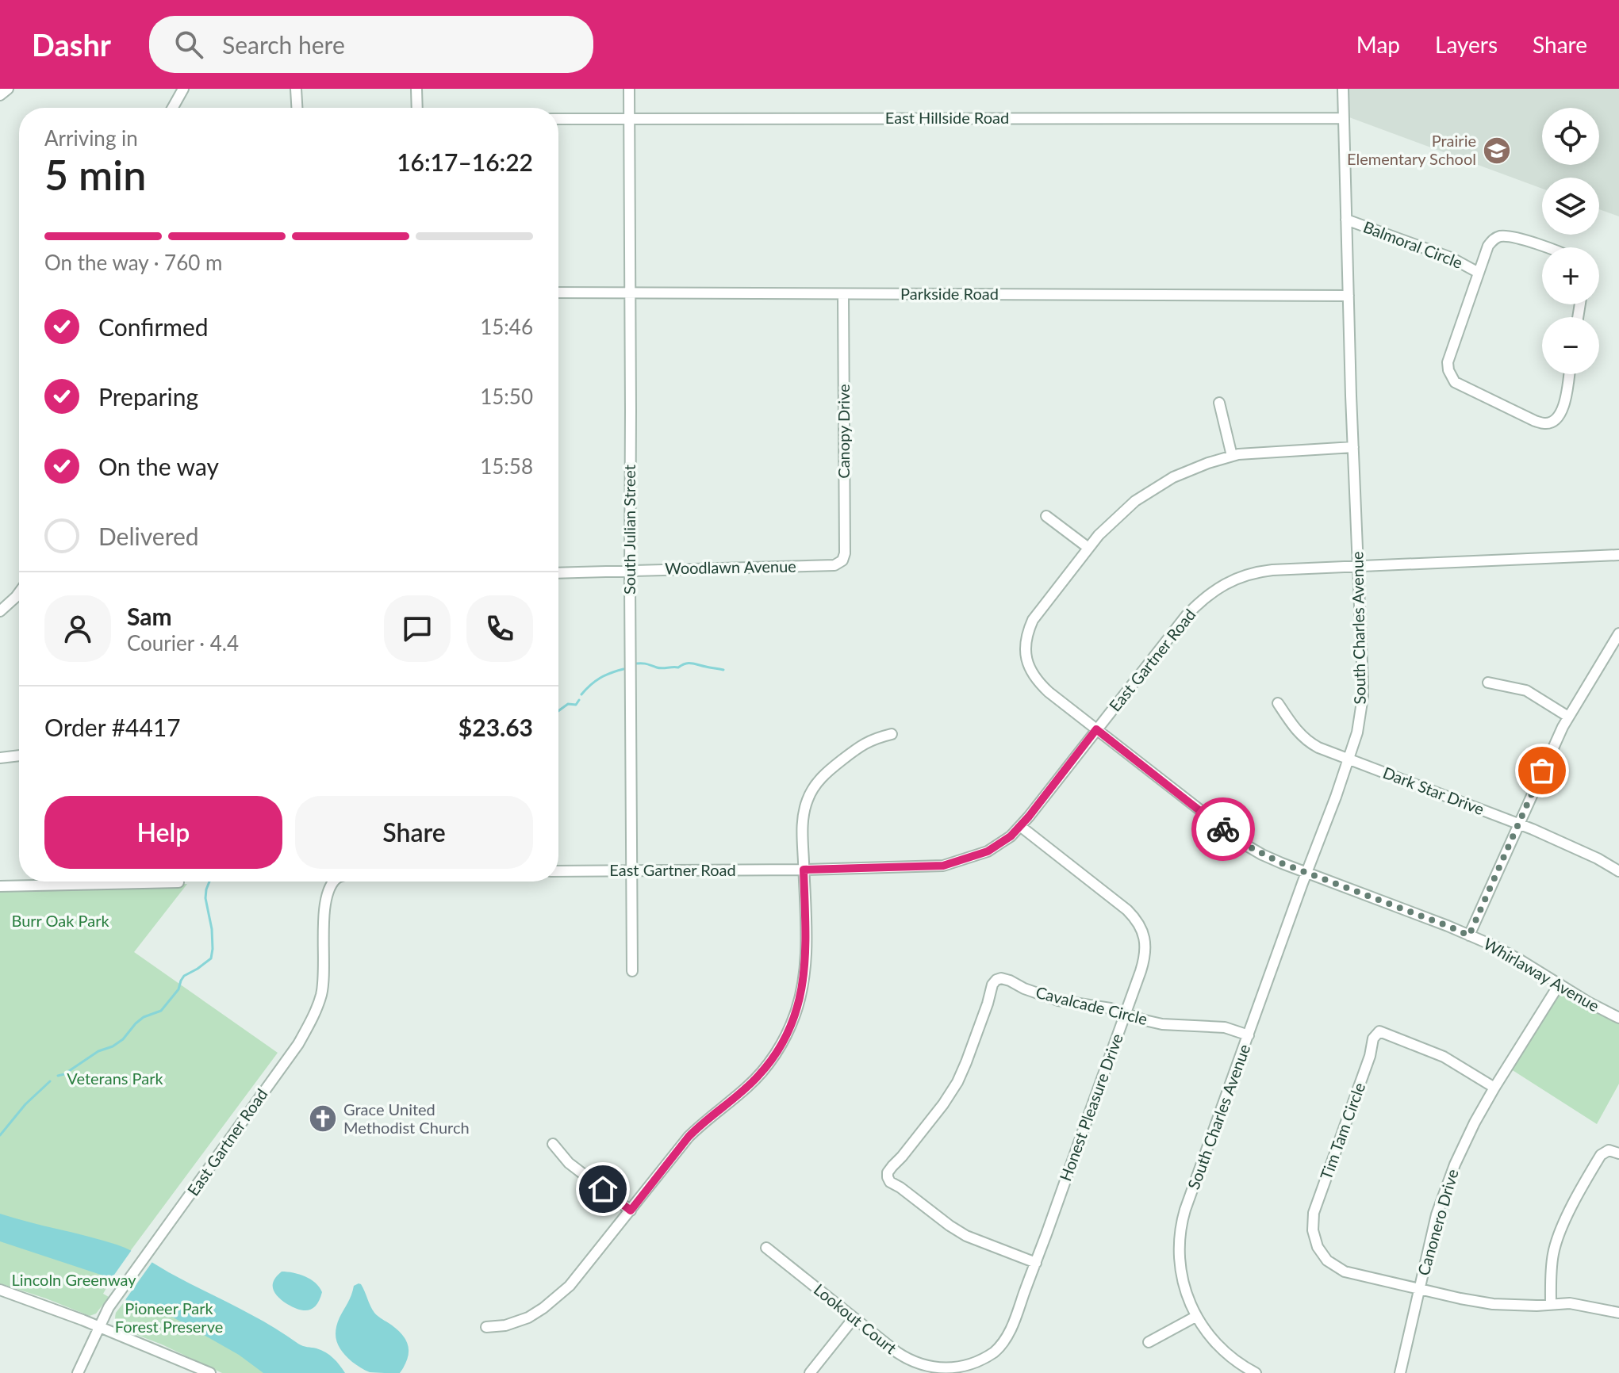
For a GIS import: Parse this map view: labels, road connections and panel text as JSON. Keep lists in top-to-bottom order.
{
  "streets": {
    "street": [
      "East Hillside Road",
      "Balmoral Circle",
      "Parkside Road",
      "Canopy Drive",
      "South Julian Street",
      "Woodlawn Avenue",
      "South Charles Avenue",
      "East Gartner Road",
      "Dark Star Drive",
      "Whirlaway Avenue",
      "Cavalcade Circle",
      "Honest Pleasure Drive",
      "Tim Tam Circle",
      "Canonero Drive",
      "Lookout Court"
    ]
  },
  "crossings": [
    ["East Hillside Road", "South Julian Street"],
    ["East Hillside Road", "South Charles Avenue"],
    ["Balmoral Circle", "South Charles Avenue"],
    ["Parkside Road", "Canopy Drive"],
    ["Parkside Road", "South Julian Street"],
    ["Parkside Road", "South Charles Avenue"],
    ["Canopy Drive", "Woodlawn Avenue"],
    ["South Julian Street", "Woodlawn Avenue"],
    ["South Julian Street", "East Gartner Road"],
    ["South Charles Avenue", "East Gartner Road"],
    ["South Charles Avenue", "Dark Star Drive"],
    ["South Charles Avenue", "Whirlaway Avenue"],
    ["South Charles Avenue", "Cavalcade Circle"],
    ["East Gartner Road", "Whirlaway Avenue"],
    ["East Gartner Road", "Honest Pleasure Drive"],
    ["Whirlaway Avenue", "Canonero Drive"],
    ["Cavalcade Circle", "Honest Pleasure Drive"],
    ["Honest Pleasure Drive", "Lookout Court"],
    ["Tim Tam Circle", "Canonero Drive"]
  ],
  "parks": [
    "Burr Oak Park",
    "Veterans Park",
    "Lincoln Greenway",
    "Pioneer Park Forest Preserve"
  ],
  "places": {
    "school or university": ["Prairie Elementary School"],
    "church": ["Grace United Methodist Church"]
  },
  "page": {
    "header": "Dashr",
    "search": "Search here",
    "nav": ["Map", "Layers", "Share"],
    "map_buttons": ["+", "−"],
    "heading": ["5 min", "Arriving in", "16:17–16:22"],
    "panel": [
      "Sam",
      "Courier · 4.4",
      "Order #4417",
      "$23.63"
    ],
    "bar": "On the way · 760 m",
    "list": [
      ["Confirmed", "15:46"],
      ["Preparing", "15:50"],
      ["On the way", "15:58"],
      "Delivered"
    ],
    "buttons": ["Help", "Share"]
  }
}
